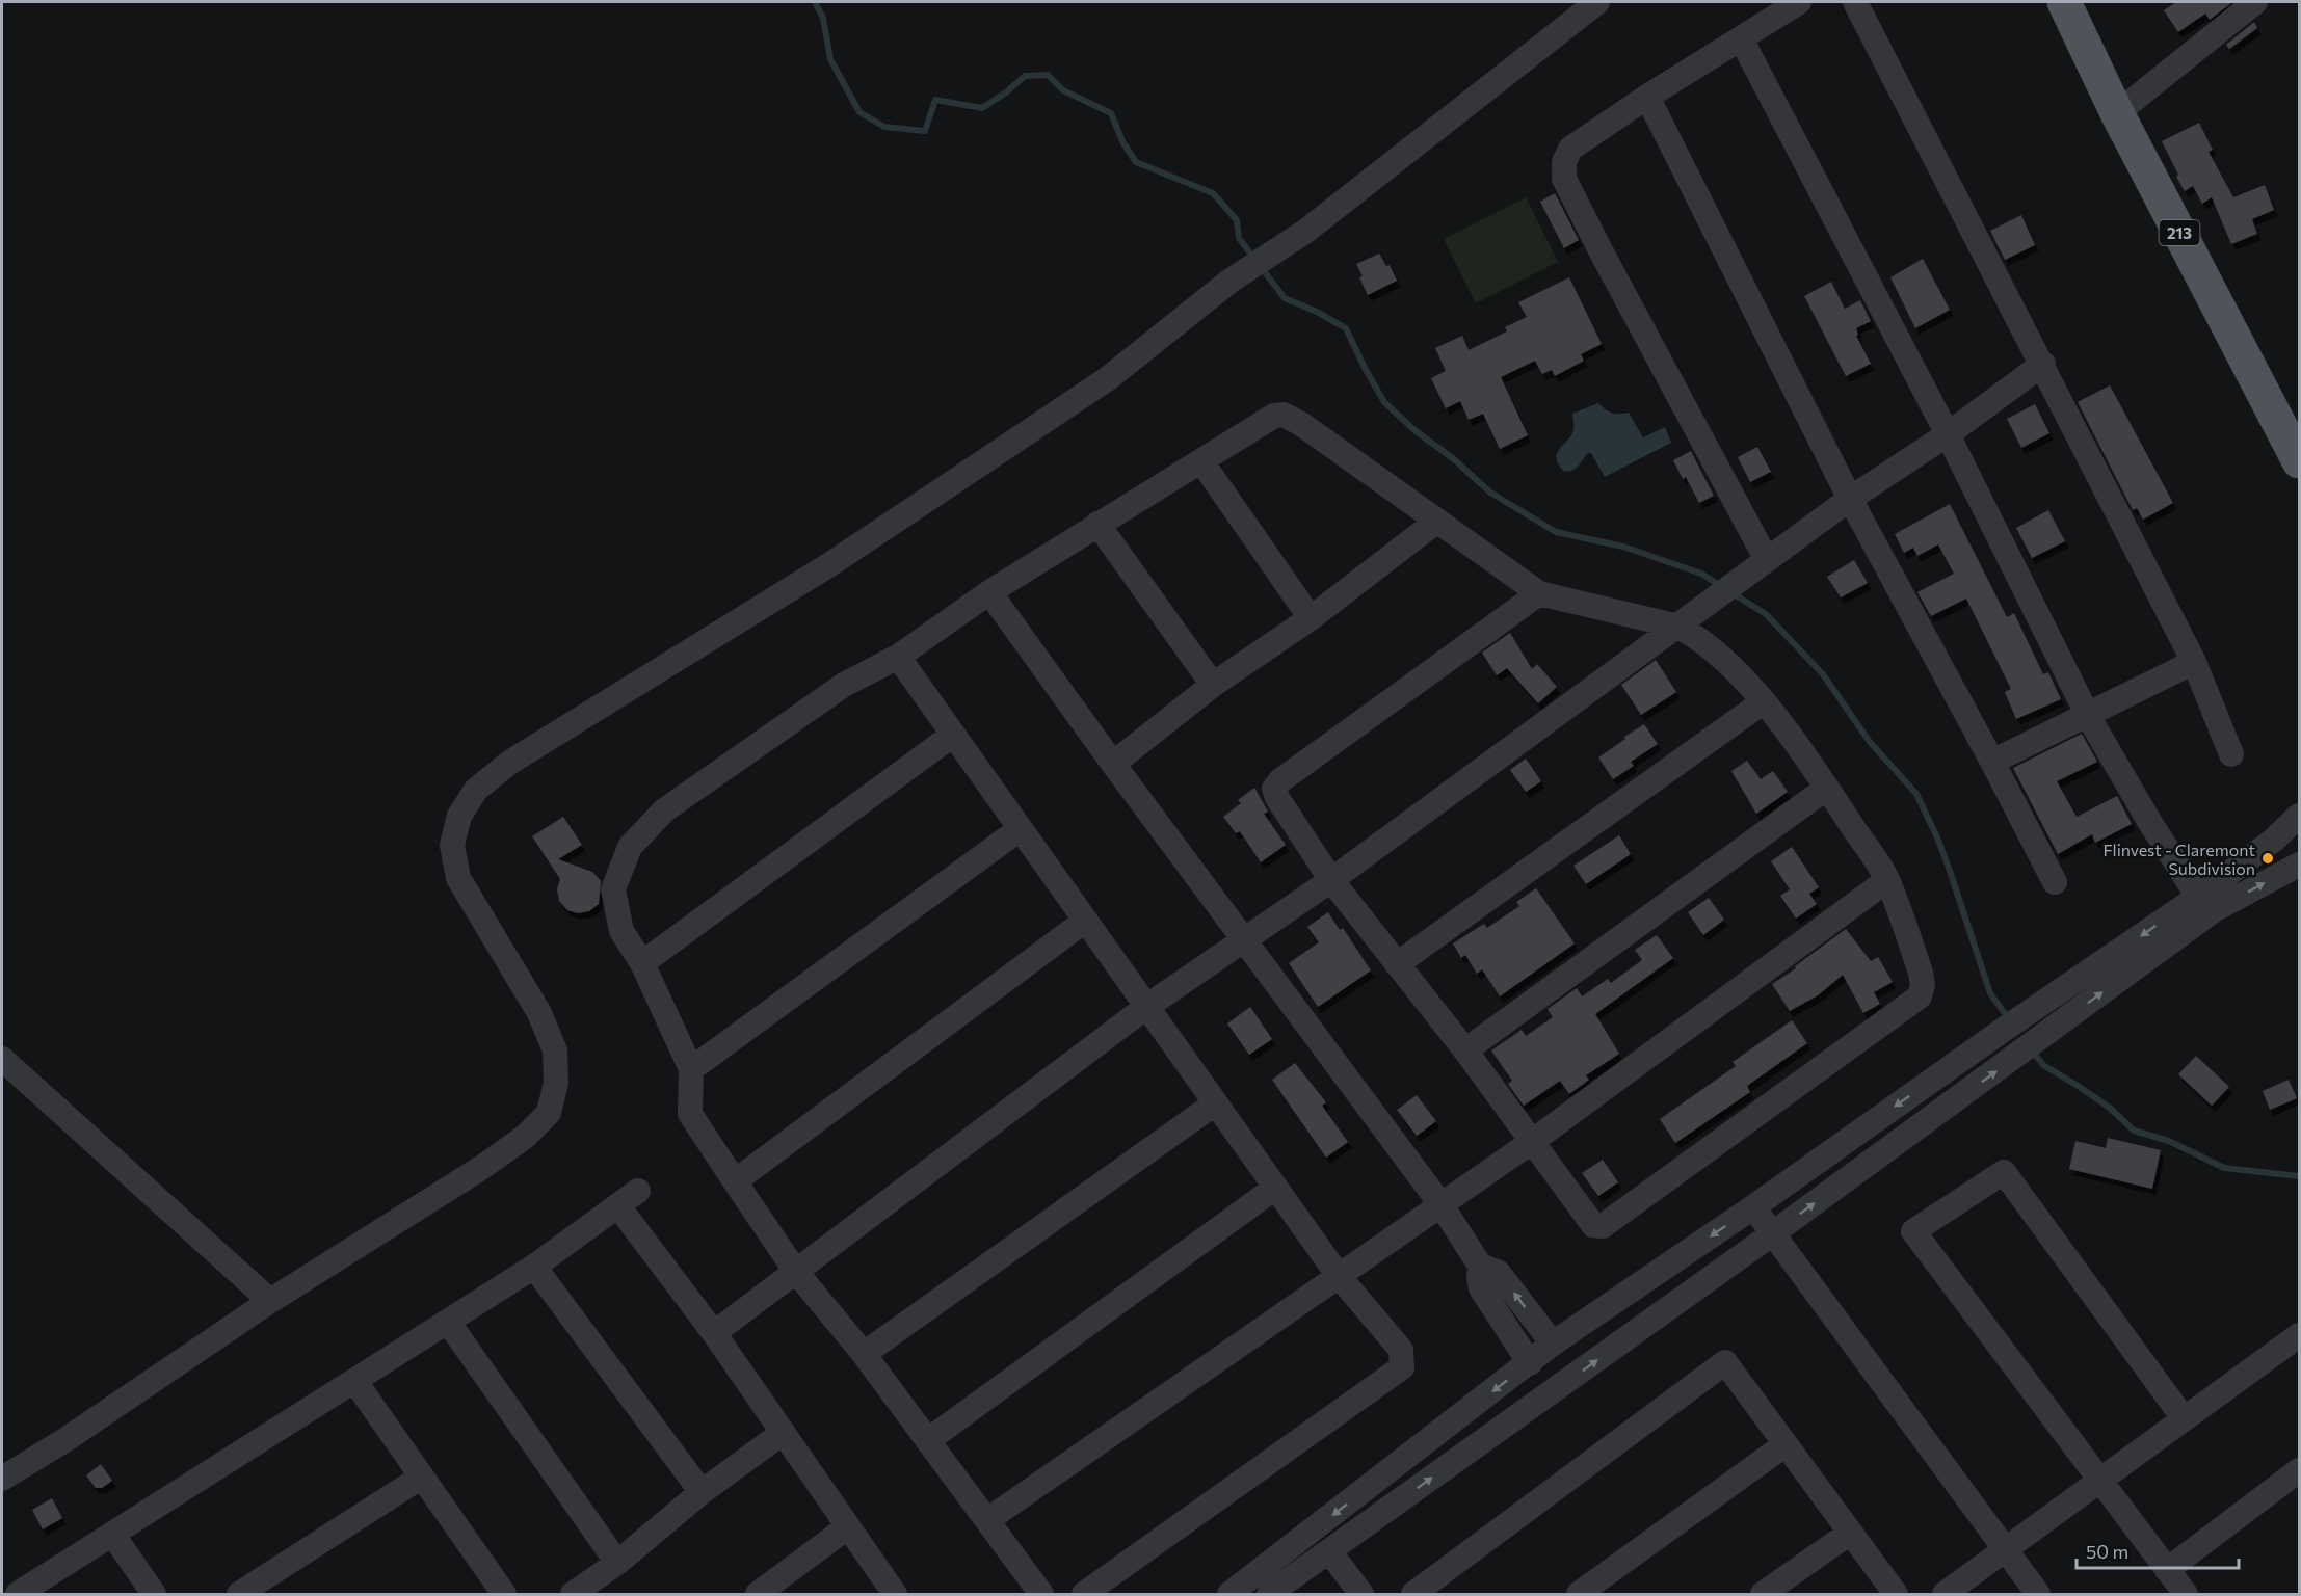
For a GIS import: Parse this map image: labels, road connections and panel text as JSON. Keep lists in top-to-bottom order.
{
  "streets": {
    "main road": ["213"]
  },
  "places": ["Flinvest - Claremont Subdivision"],
  "scale_bar": "50 m"
}
